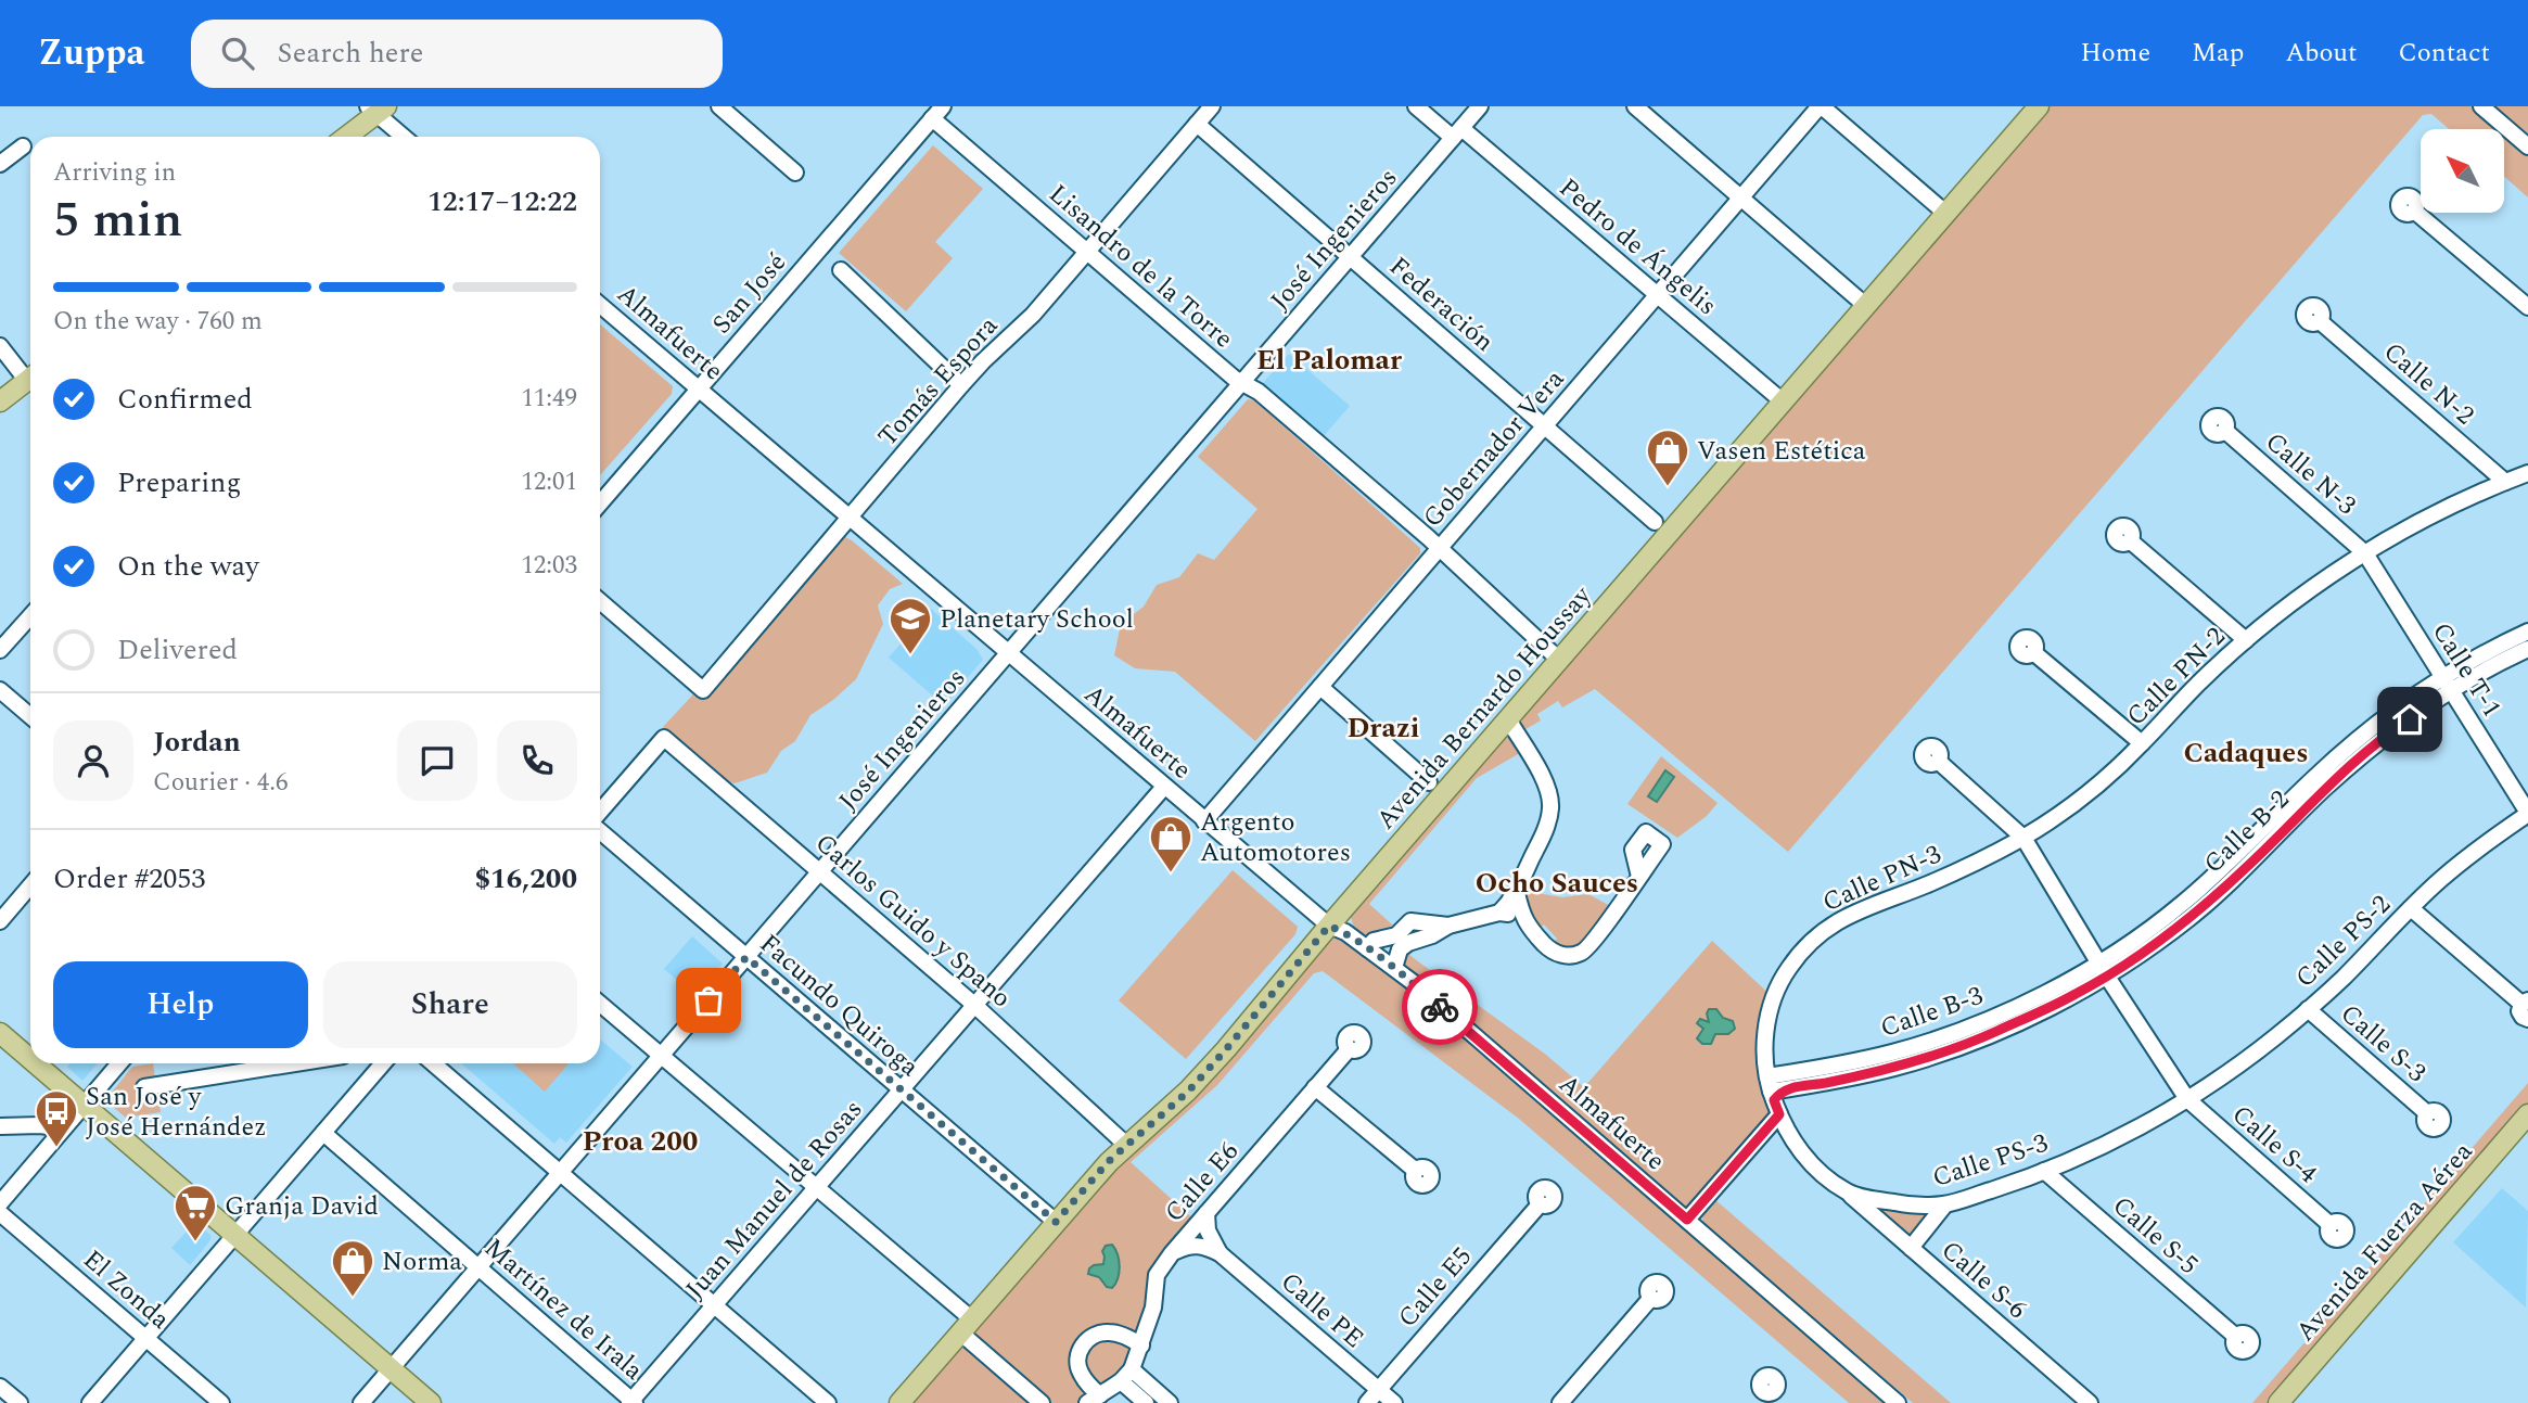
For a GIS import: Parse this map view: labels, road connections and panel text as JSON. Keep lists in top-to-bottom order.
{
  "streets": {
    "main road": ["Avenida Bernardo Houssay", "Avenida Fuerza Aérea"],
    "street": [
      "José Ingenieros",
      "Pedro de Ángelis",
      "Lisandro de la Torre",
      "San José",
      "Federación",
      "Almafuerte",
      "Tomás Espora",
      "Calle N-2",
      "Gobernador Vera",
      "Calle N-3",
      "Calle T-1",
      "Calle PN-2",
      "Calle B-2",
      "Calle PN-3",
      "Carlos Guido y Spano",
      "Calle PS-2",
      "Facundo Quiroga",
      "Calle B-3",
      "Calle S-3",
      "Calle S-4",
      "Calle PS-3",
      "Calle E6",
      "Juan Manuel de Rosas",
      "Calle S-5",
      "Calle S-6",
      "Calle E5",
      "El Zonda",
      "Martínez de Irala",
      "Calle PE"
    ]
  },
  "crossings": [
    ["José Ingenieros", "Pedro de Ángelis"],
    ["José Ingenieros", "Lisandro de la Torre"],
    ["José Ingenieros", "Federación"],
    ["José Ingenieros", "Almafuerte"],
    ["José Ingenieros", "Carlos Guido y Spano"],
    ["José Ingenieros", "Facundo Quiroga"],
    ["José Ingenieros", "Martínez de Irala"],
    ["Pedro de Ángelis", "Gobernador Vera"],
    ["Pedro de Ángelis", "Avenida Bernardo Houssay"],
    ["Lisandro de la Torre", "San José"],
    ["Lisandro de la Torre", "Tomás Espora"],
    ["Lisandro de la Torre", "Gobernador Vera"],
    ["Lisandro de la Torre", "Avenida Bernardo Houssay"],
    ["San José", "Almafuerte"],
    ["Federación", "Tomás Espora"],
    ["Federación", "Gobernador Vera"],
    ["Almafuerte", "Tomás Espora"],
    ["Almafuerte", "Gobernador Vera"],
    ["Almafuerte", "Avenida Bernardo Houssay"],
    ["Almafuerte", "Juan Manuel de Rosas"],
    ["Calle N-2", "Calle PN-2"],
    ["Calle N-3", "Calle T-1"],
    ["Calle N-3", "Calle PN-2"],
    ["Calle T-1", "Calle PN-2"],
    ["Calle T-1", "Calle B-2"],
    ["Calle T-1", "Calle PS-2"],
    ["Calle PN-2", "Calle PN-3"],
    ["Calle PN-2", "Calle S-4"],
    ["Avenida Bernardo Houssay", "Carlos Guido y Spano"],
    ["Avenida Bernardo Houssay", "Facundo Quiroga"],
    ["Calle B-2", "Calle B-3"],
    ["Calle B-2", "Calle S-4"],
    ["Calle PN-3", "Calle B-3"],
    ["Calle PN-3", "Calle S-4"],
    ["Calle PN-3", "Calle PS-3"],
    ["Carlos Guido y Spano", "Juan Manuel de Rosas"],
    ["Calle PS-2", "Calle S-3"],
    ["Calle PS-2", "Calle S-4"],
    ["Calle PS-2", "Calle PS-3"],
    ["Facundo Quiroga", "Juan Manuel de Rosas"],
    ["Calle B-3", "Calle S-4"],
    ["Calle B-3", "Calle PS-3"],
    ["Calle S-4", "Calle PS-3"],
    ["Calle PS-3", "Calle S-5"],
    ["Calle PS-3", "Calle S-6"],
    ["Calle E6", "Calle PE"],
    ["Juan Manuel de Rosas", "Martínez de Irala"],
    ["Calle E5", "Calle PE"]
  ],
  "districts": [
    "El Palomar",
    "Drazi",
    "Cadaques",
    "Ocho Sauces",
    "Proa 200"
  ],
  "places": {
    "shop": ["Vasen Estética", "Argento Automotores", "Norma"],
    "school or university": ["Planetary School"],
    "bus stop": ["San José y José Hernández"],
    "supermarket": ["Granja David"]
  },
  "north": "top left",
  "page": {
    "header": "Zuppa",
    "search": "Search here",
    "nav": [
      "Home",
      "Map",
      "About",
      "Contact"
    ],
    "heading": ["5 min", "Arriving in", "12:17–12:22"],
    "panel": [
      "Jordan",
      "Courier · 4.6",
      "Order #2053",
      "$16,200"
    ],
    "bar": "On the way · 760 m",
    "list": [
      ["Confirmed", "11:49"],
      ["Preparing", "12:01"],
      ["On the way", "12:03"],
      "Delivered"
    ],
    "buttons": ["Help", "Share"]
  }
}
